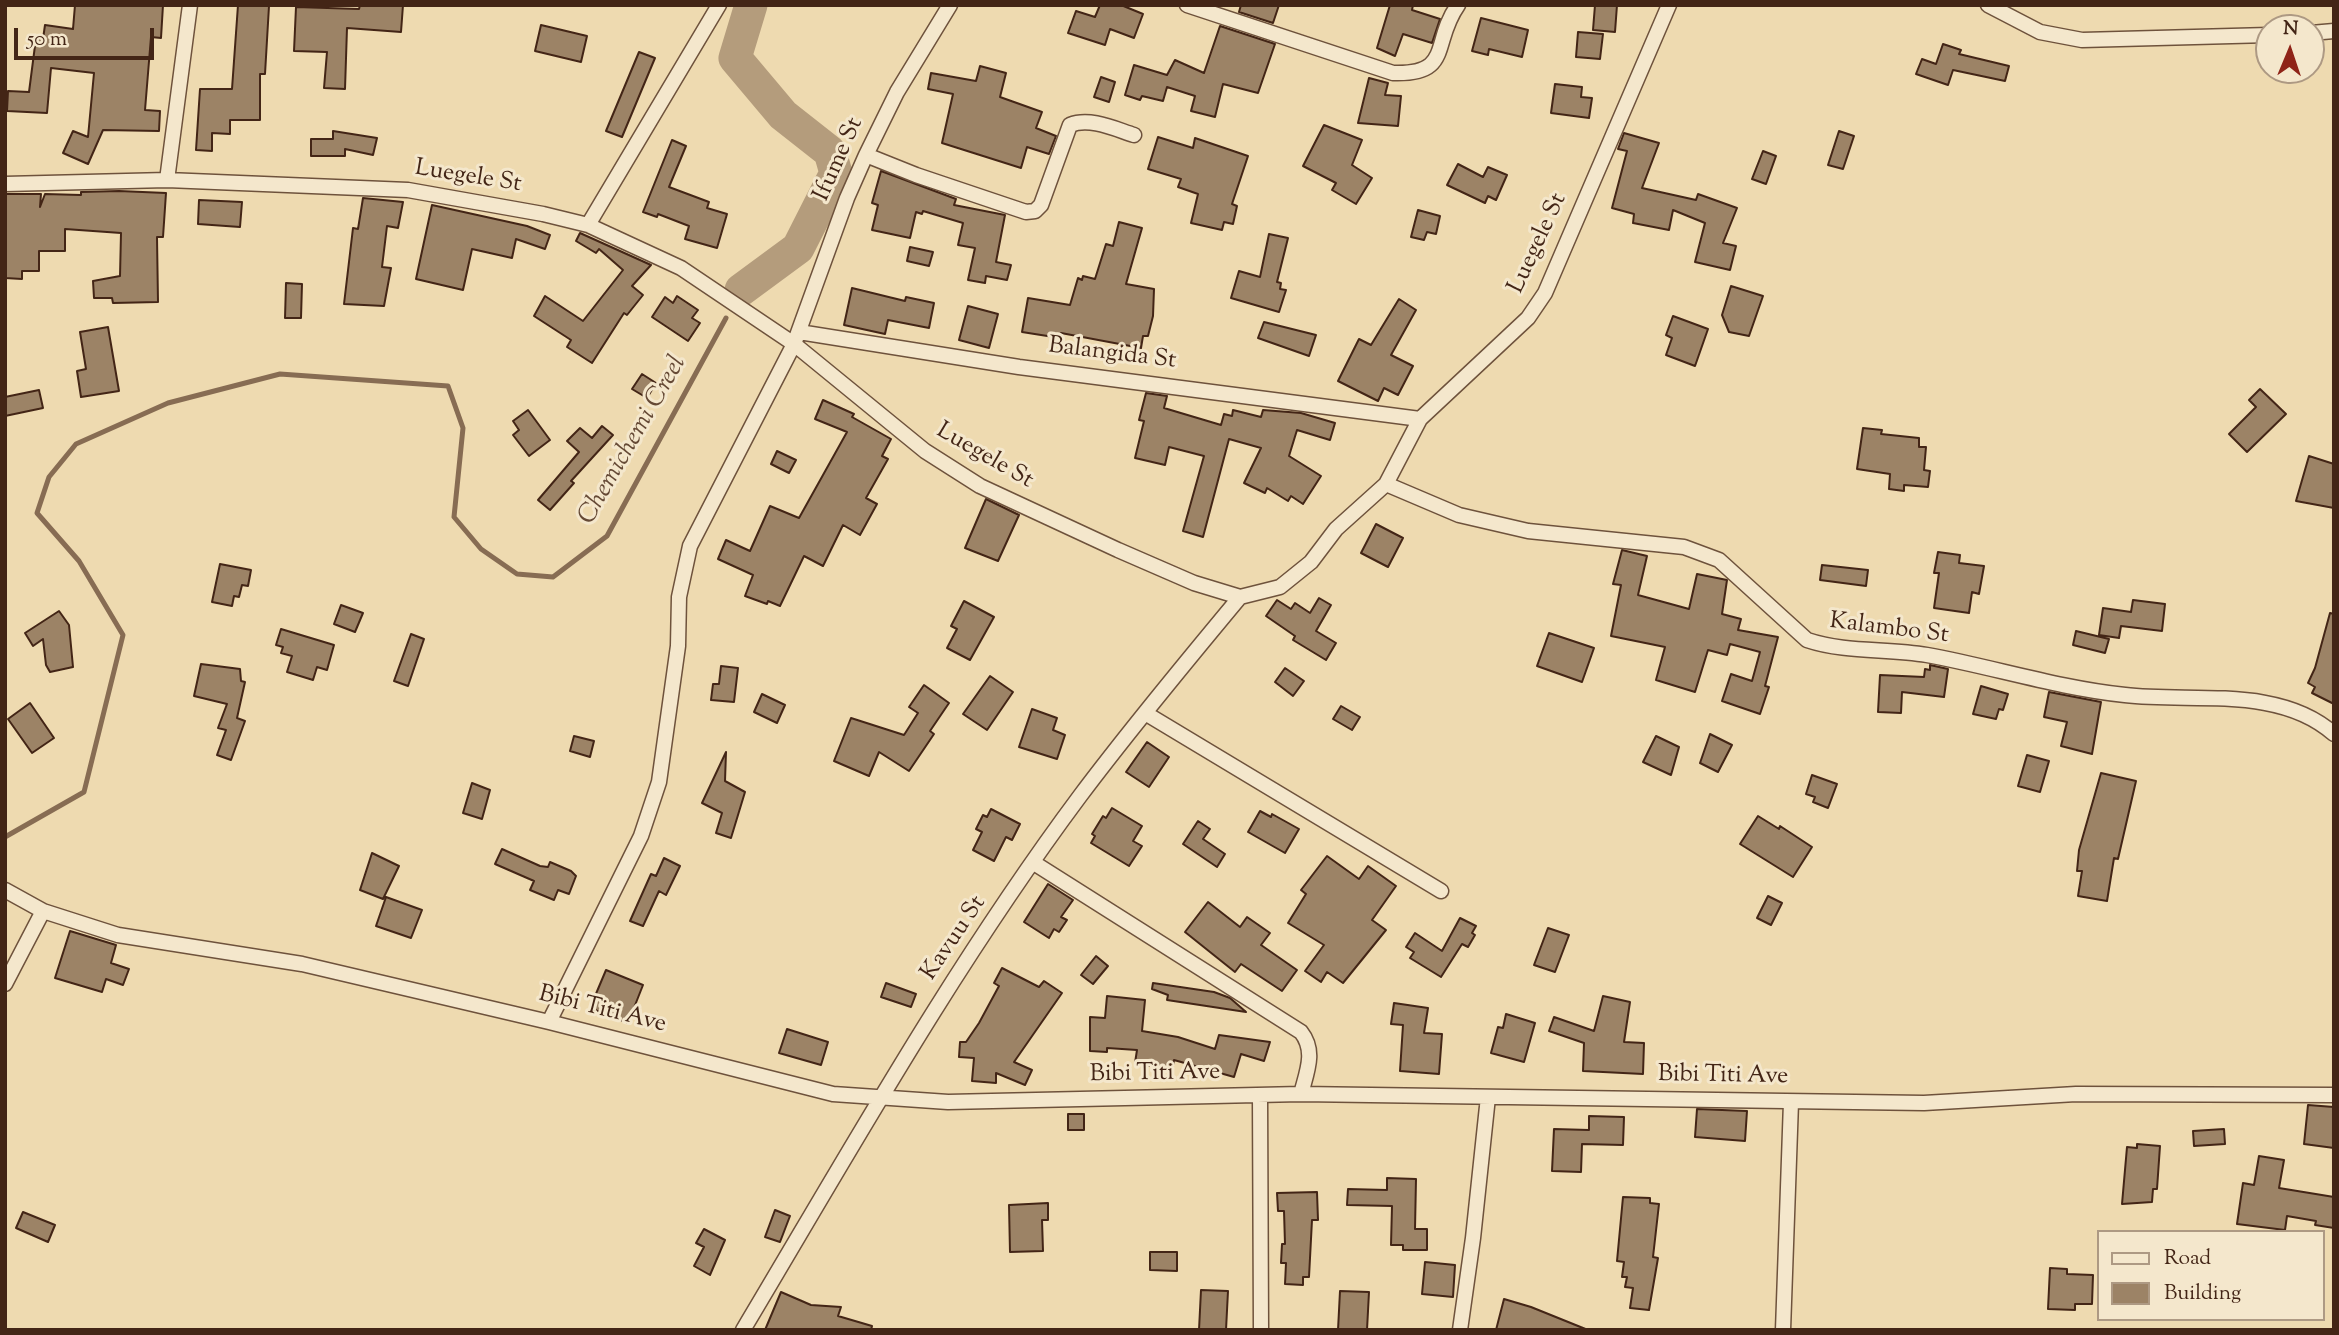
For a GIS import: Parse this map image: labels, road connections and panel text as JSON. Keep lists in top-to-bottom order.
{
  "streets": {
    "street": [
      "Ifume St",
      "Luegele St",
      "Balangida St",
      "Kalambo St",
      "Kavuu St",
      "Bibi Titi Ave"
    ]
  },
  "crossings": [
    ["Ifume St", "Luegele St"],
    ["Ifume St", "Balangida St"],
    ["Ifume St", "Bibi Titi Ave"],
    ["Luegele St", "Balangida St"],
    ["Luegele St", "Kalambo St"],
    ["Luegele St", "Kavuu St"],
    ["Kavuu St", "Bibi Titi Ave"]
  ],
  "water": ["Chemichemi Creel"],
  "legend": ["Road", "Building"],
  "scale_bar": "50 m",
  "north": "top"
}
